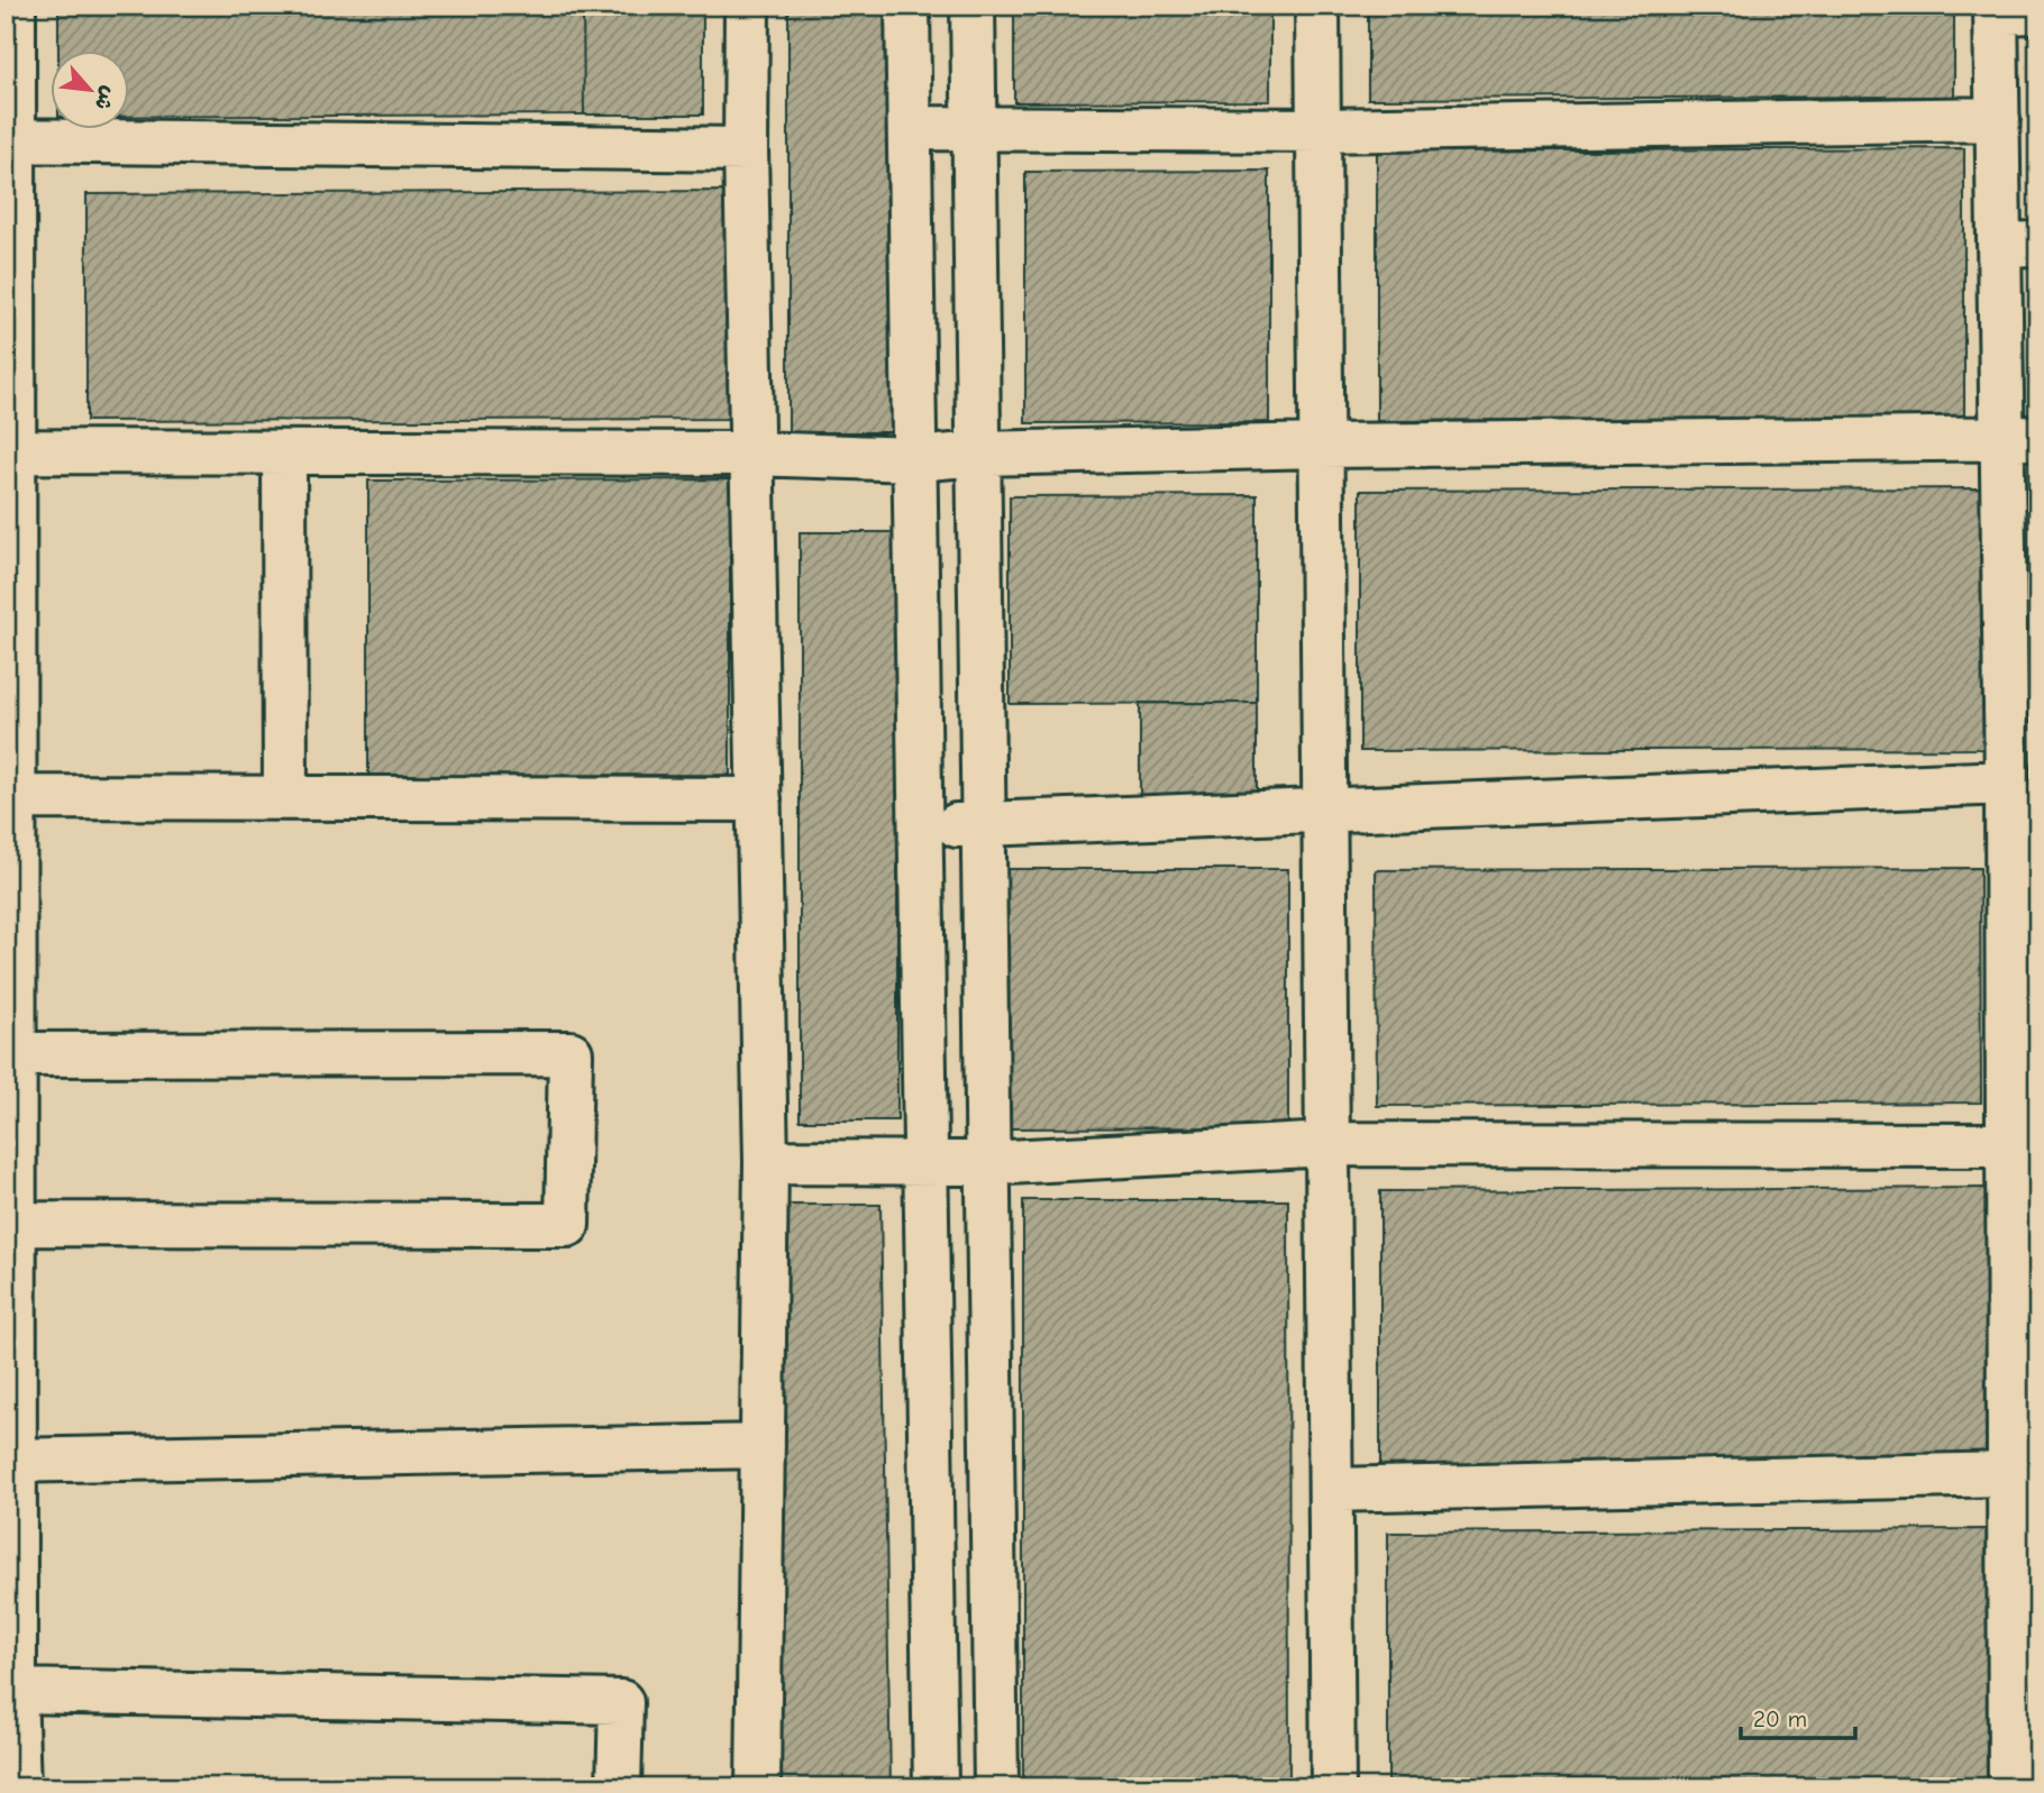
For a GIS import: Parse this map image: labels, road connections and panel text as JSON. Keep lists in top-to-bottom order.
{
  "scale_bar": "20 m",
  "north": "bottom right"
}
